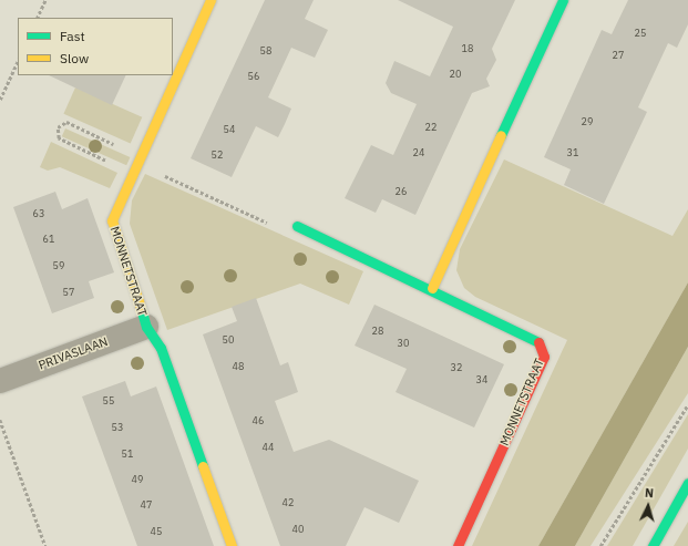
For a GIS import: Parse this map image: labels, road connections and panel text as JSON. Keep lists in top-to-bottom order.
{
  "streets": {
    "street": ["MONNETSTRAAT", "PRIVASLAAN"]
  },
  "crossings": [
    ["MONNETSTRAAT", "PRIVASLAAN"]
  ],
  "house_numbers": [
    "25",
    "18",
    "58",
    "27",
    "20",
    "56",
    "29",
    "22",
    "54",
    "24",
    "31",
    "52",
    "26",
    "63",
    "61",
    "59",
    "57",
    "28",
    "50",
    "30",
    "48",
    "32",
    "34",
    "55",
    "46",
    "53",
    "44",
    "51",
    "49",
    "42",
    "47",
    "40",
    "45"
  ],
  "legend": ["Fast", "Slow"],
  "north": "top"
}
